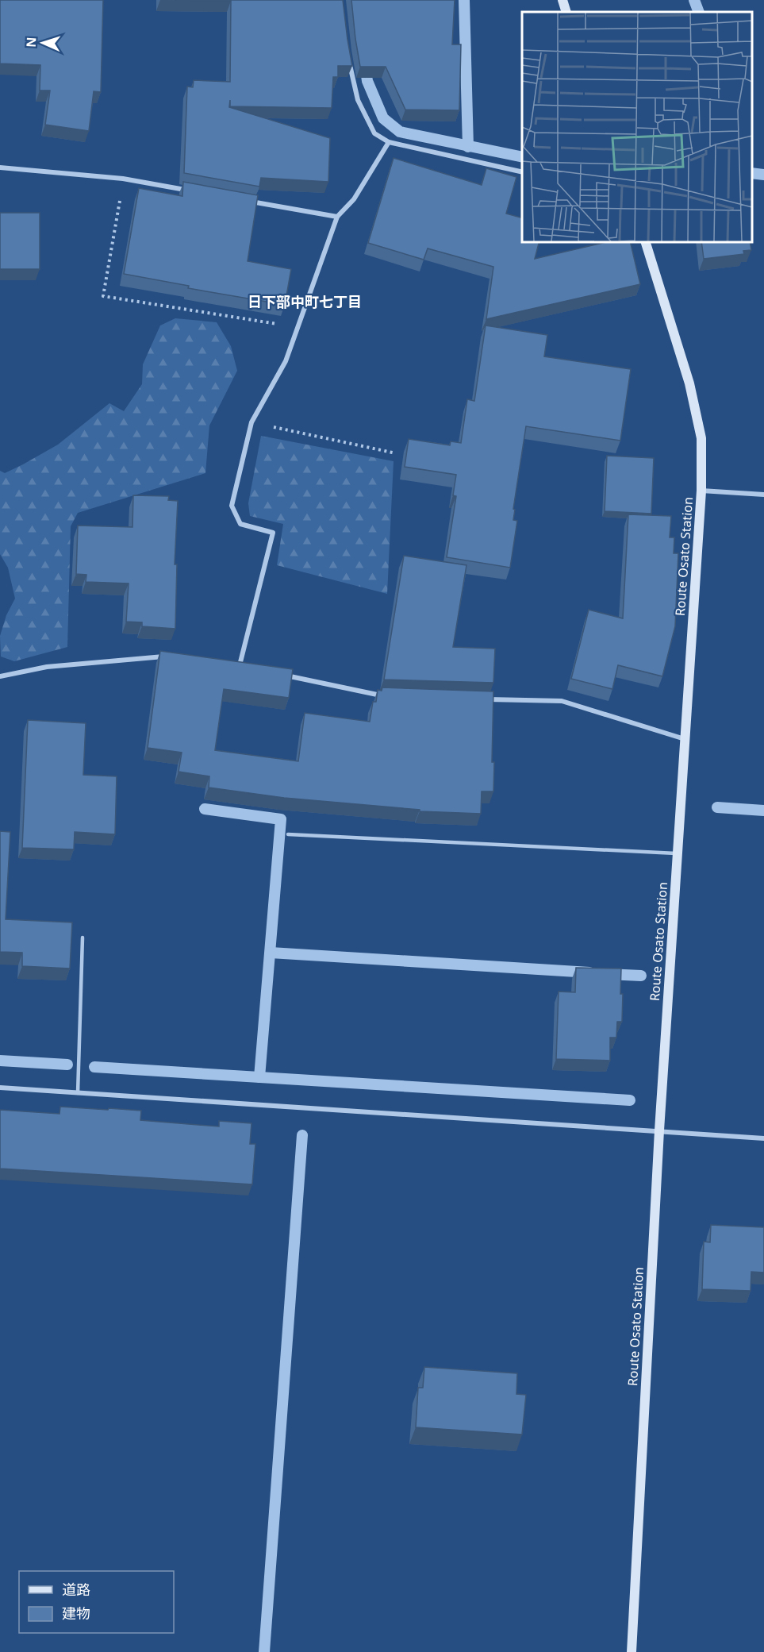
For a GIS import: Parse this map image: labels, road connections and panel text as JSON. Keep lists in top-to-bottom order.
{
  "streets": {
    "main road": ["Route Osato Station"]
  },
  "districts": ["日下部中町七丁目"],
  "legend": ["道路", "建物"],
  "north": "left"
}
